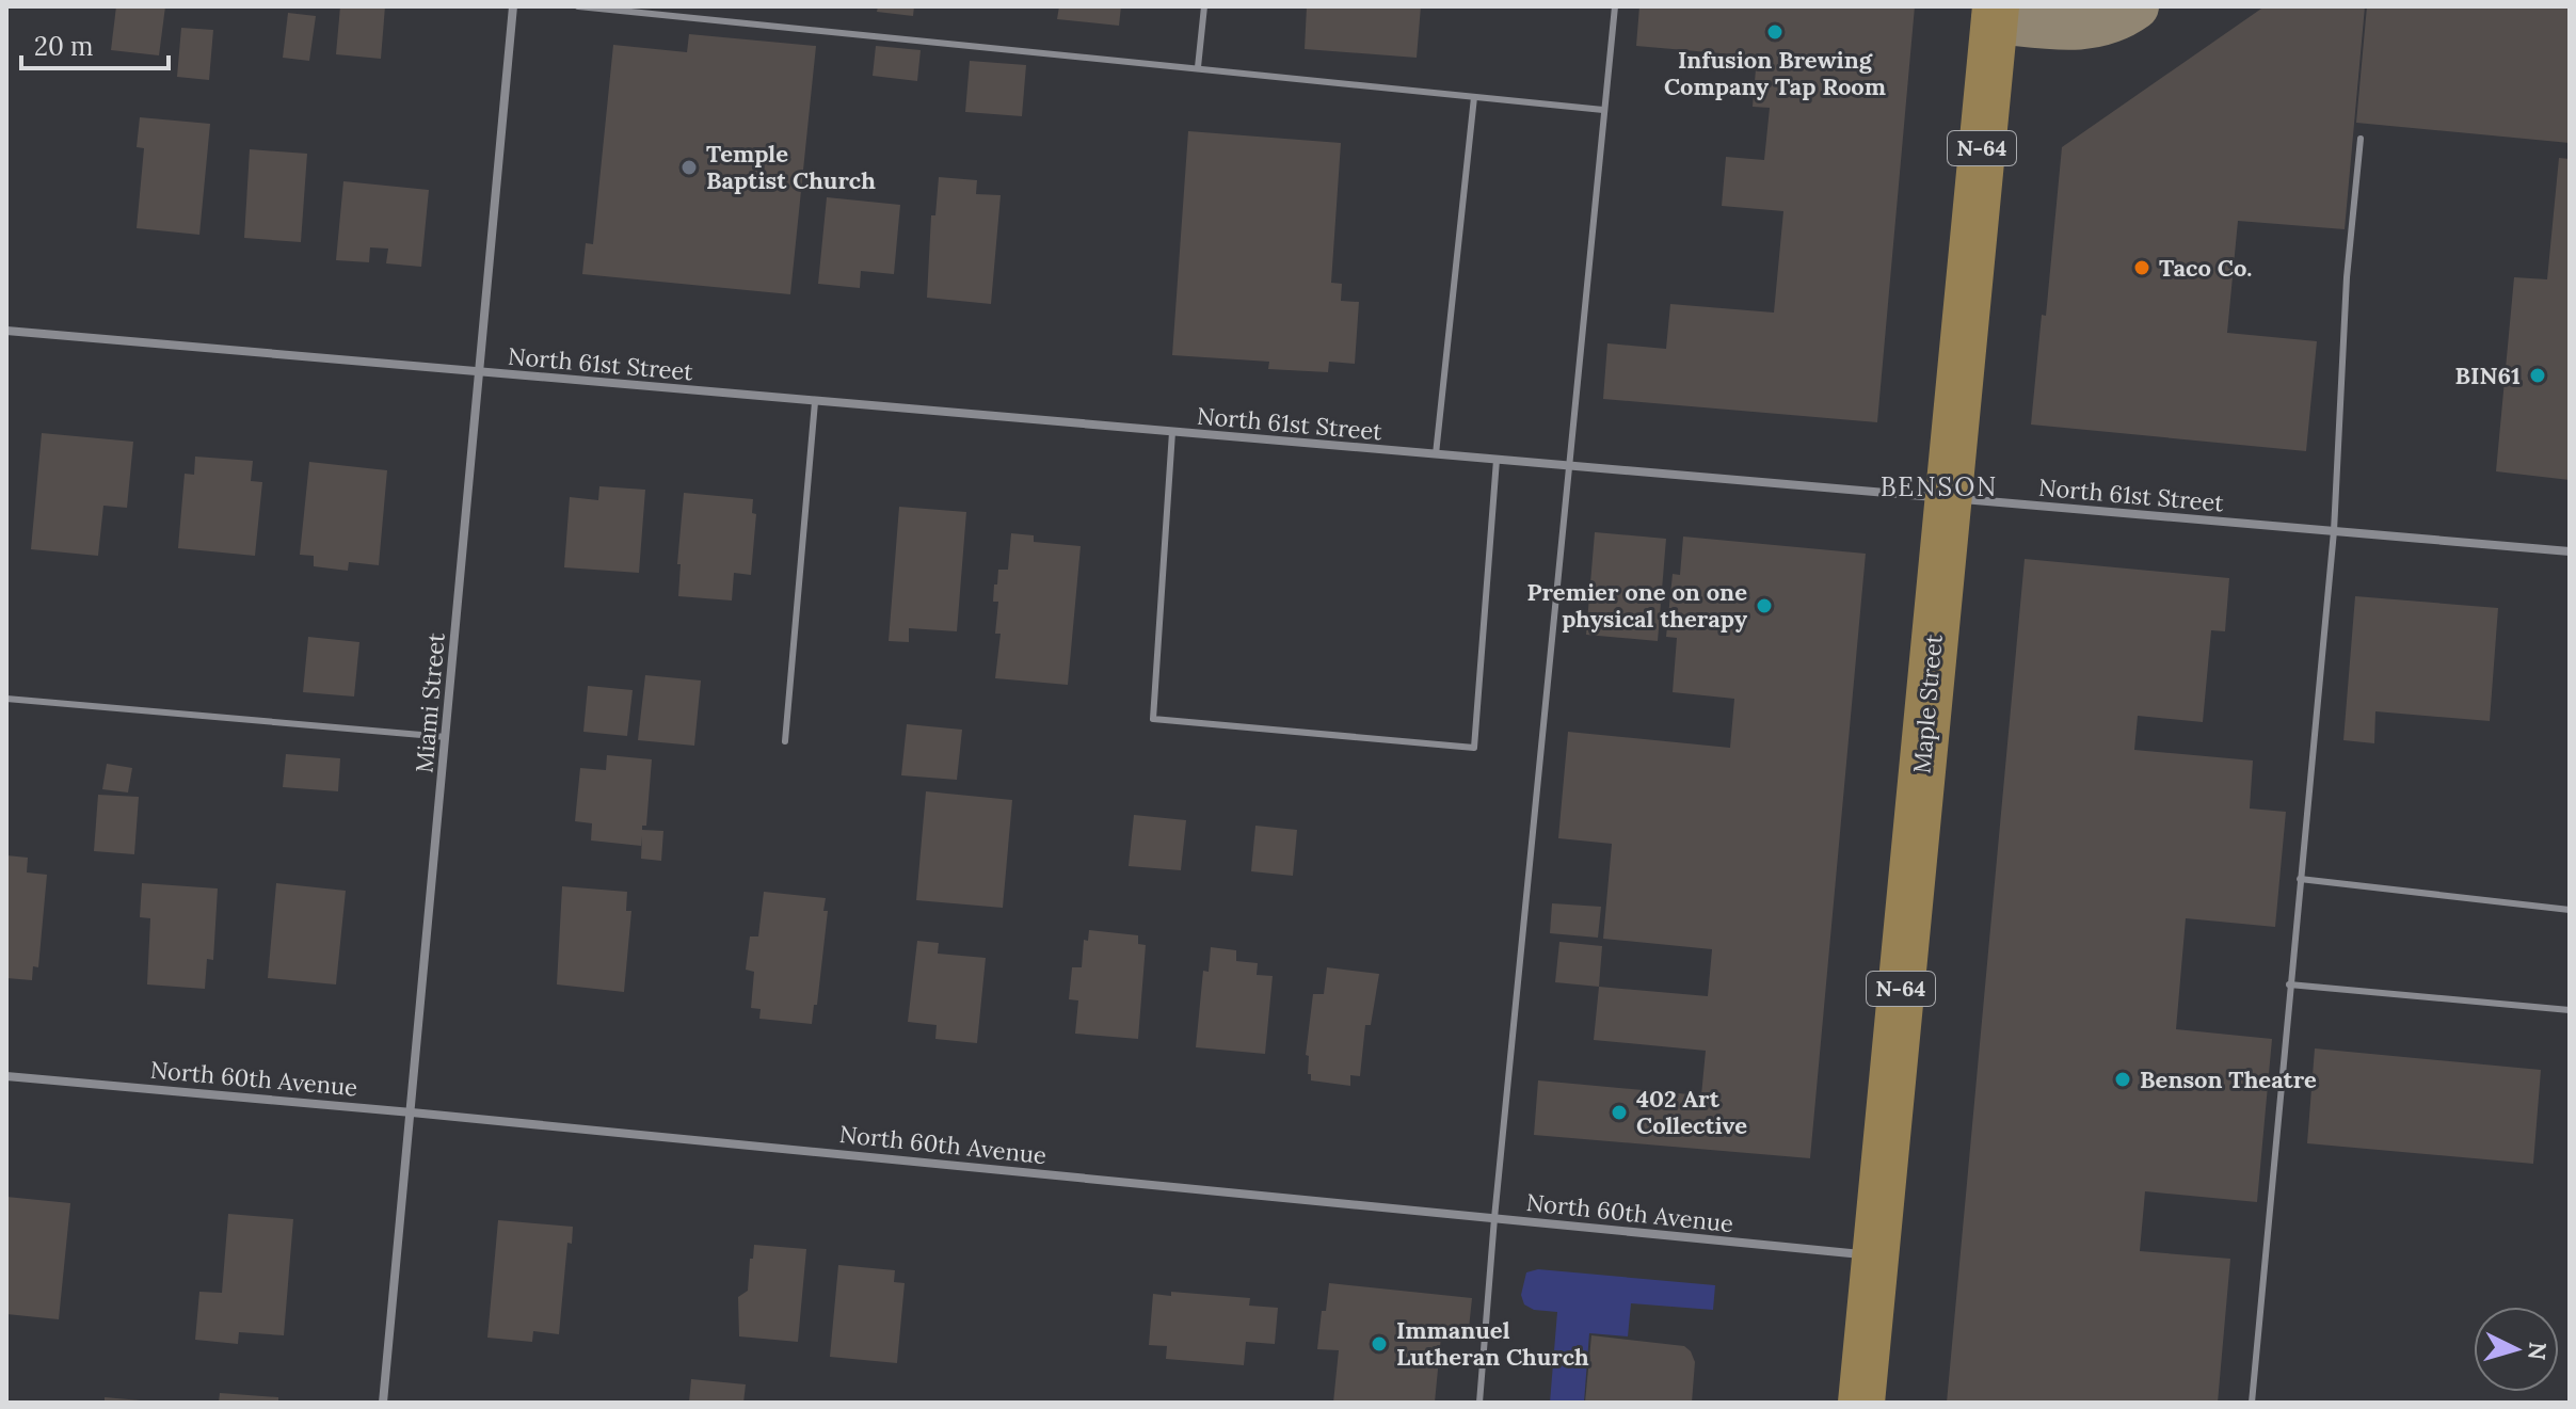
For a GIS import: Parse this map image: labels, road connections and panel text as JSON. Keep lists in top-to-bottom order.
{
  "streets": {
    "main road": ["N-64", "Maple Street"],
    "street": ["North 61st Street", "Miami Street", "North 60th Avenue"]
  },
  "crossings": [
    ["North 61st Street", "Miami Street"],
    ["North 61st Street", "Maple Street"],
    ["Miami Street", "North 60th Avenue"],
    ["Maple Street", "North 60th Avenue"]
  ],
  "districts": ["BENSON"],
  "places": [
    "Infusion Brewing Company Tap Room",
    "Temple Baptist Church",
    "Taco Co.",
    "BIN61",
    "Premier one on one physical therapy",
    "Benson Theatre",
    "402 Art Collective",
    "Immanuel Lutheran Church"
  ],
  "scale_bar": "20 m",
  "north": "right"
}
